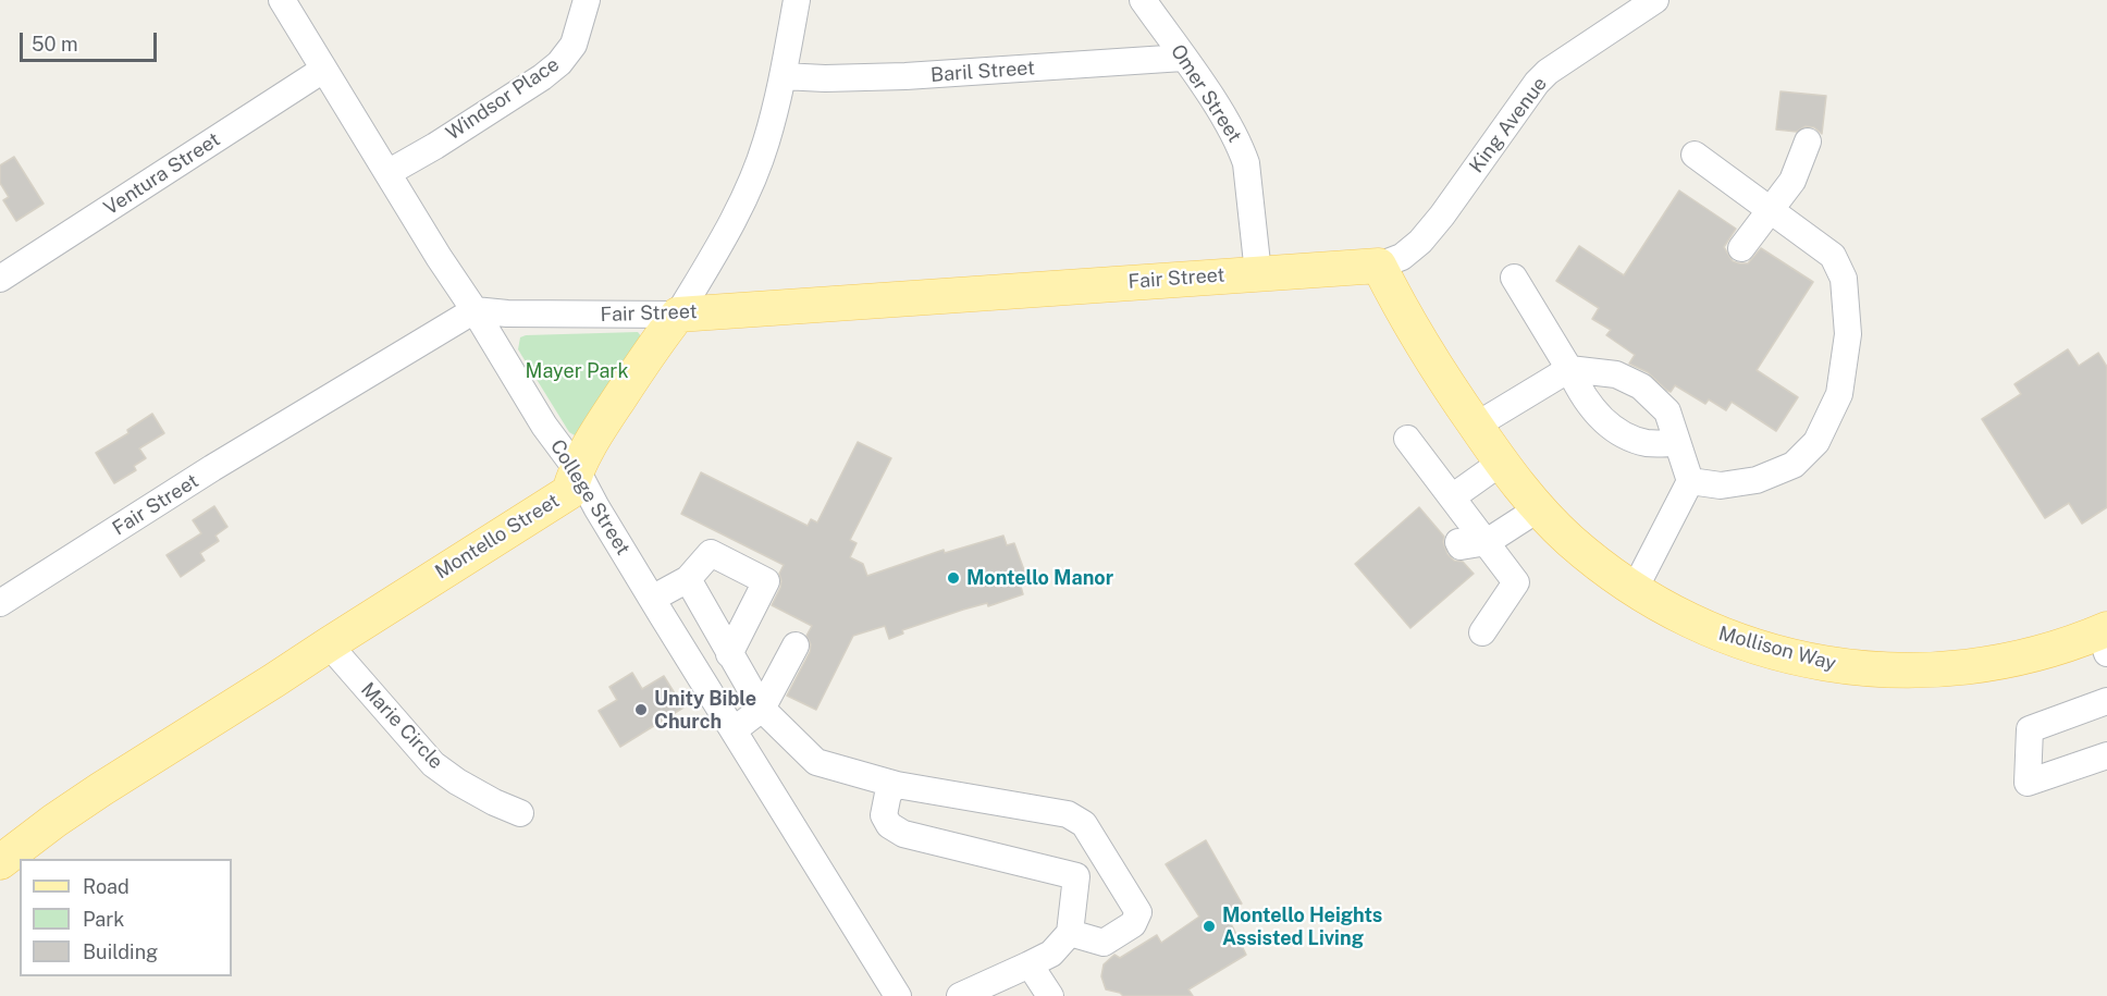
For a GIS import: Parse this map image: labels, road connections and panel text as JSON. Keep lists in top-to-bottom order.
{
  "streets": {
    "main road": ["Fair Street", "Montello Street", "Mollison Way"],
    "street": [
      "Baril Street",
      "Omer Street",
      "Windsor Place",
      "King Avenue",
      "Ventura Street",
      "College Street",
      "Marie Circle"
    ]
  },
  "crossings": [
    ["Baril Street", "Omer Street"],
    ["Baril Street", "Montello Street"],
    ["Omer Street", "Fair Street"],
    ["Windsor Place", "College Street"],
    ["King Avenue", "Fair Street"],
    ["King Avenue", "Mollison Way"],
    ["Ventura Street", "College Street"],
    ["Fair Street", "College Street"],
    ["Fair Street", "Montello Street"],
    ["Fair Street", "Mollison Way"],
    ["College Street", "Montello Street"],
    ["Montello Street", "Marie Circle"]
  ],
  "parks": ["Mayer Park"],
  "places": ["Montello Manor", "Unity Bible Church", "Montello Heights Assisted Living"],
  "legend": ["Road", "Park", "Building"],
  "scale_bar": "50 m"
}
